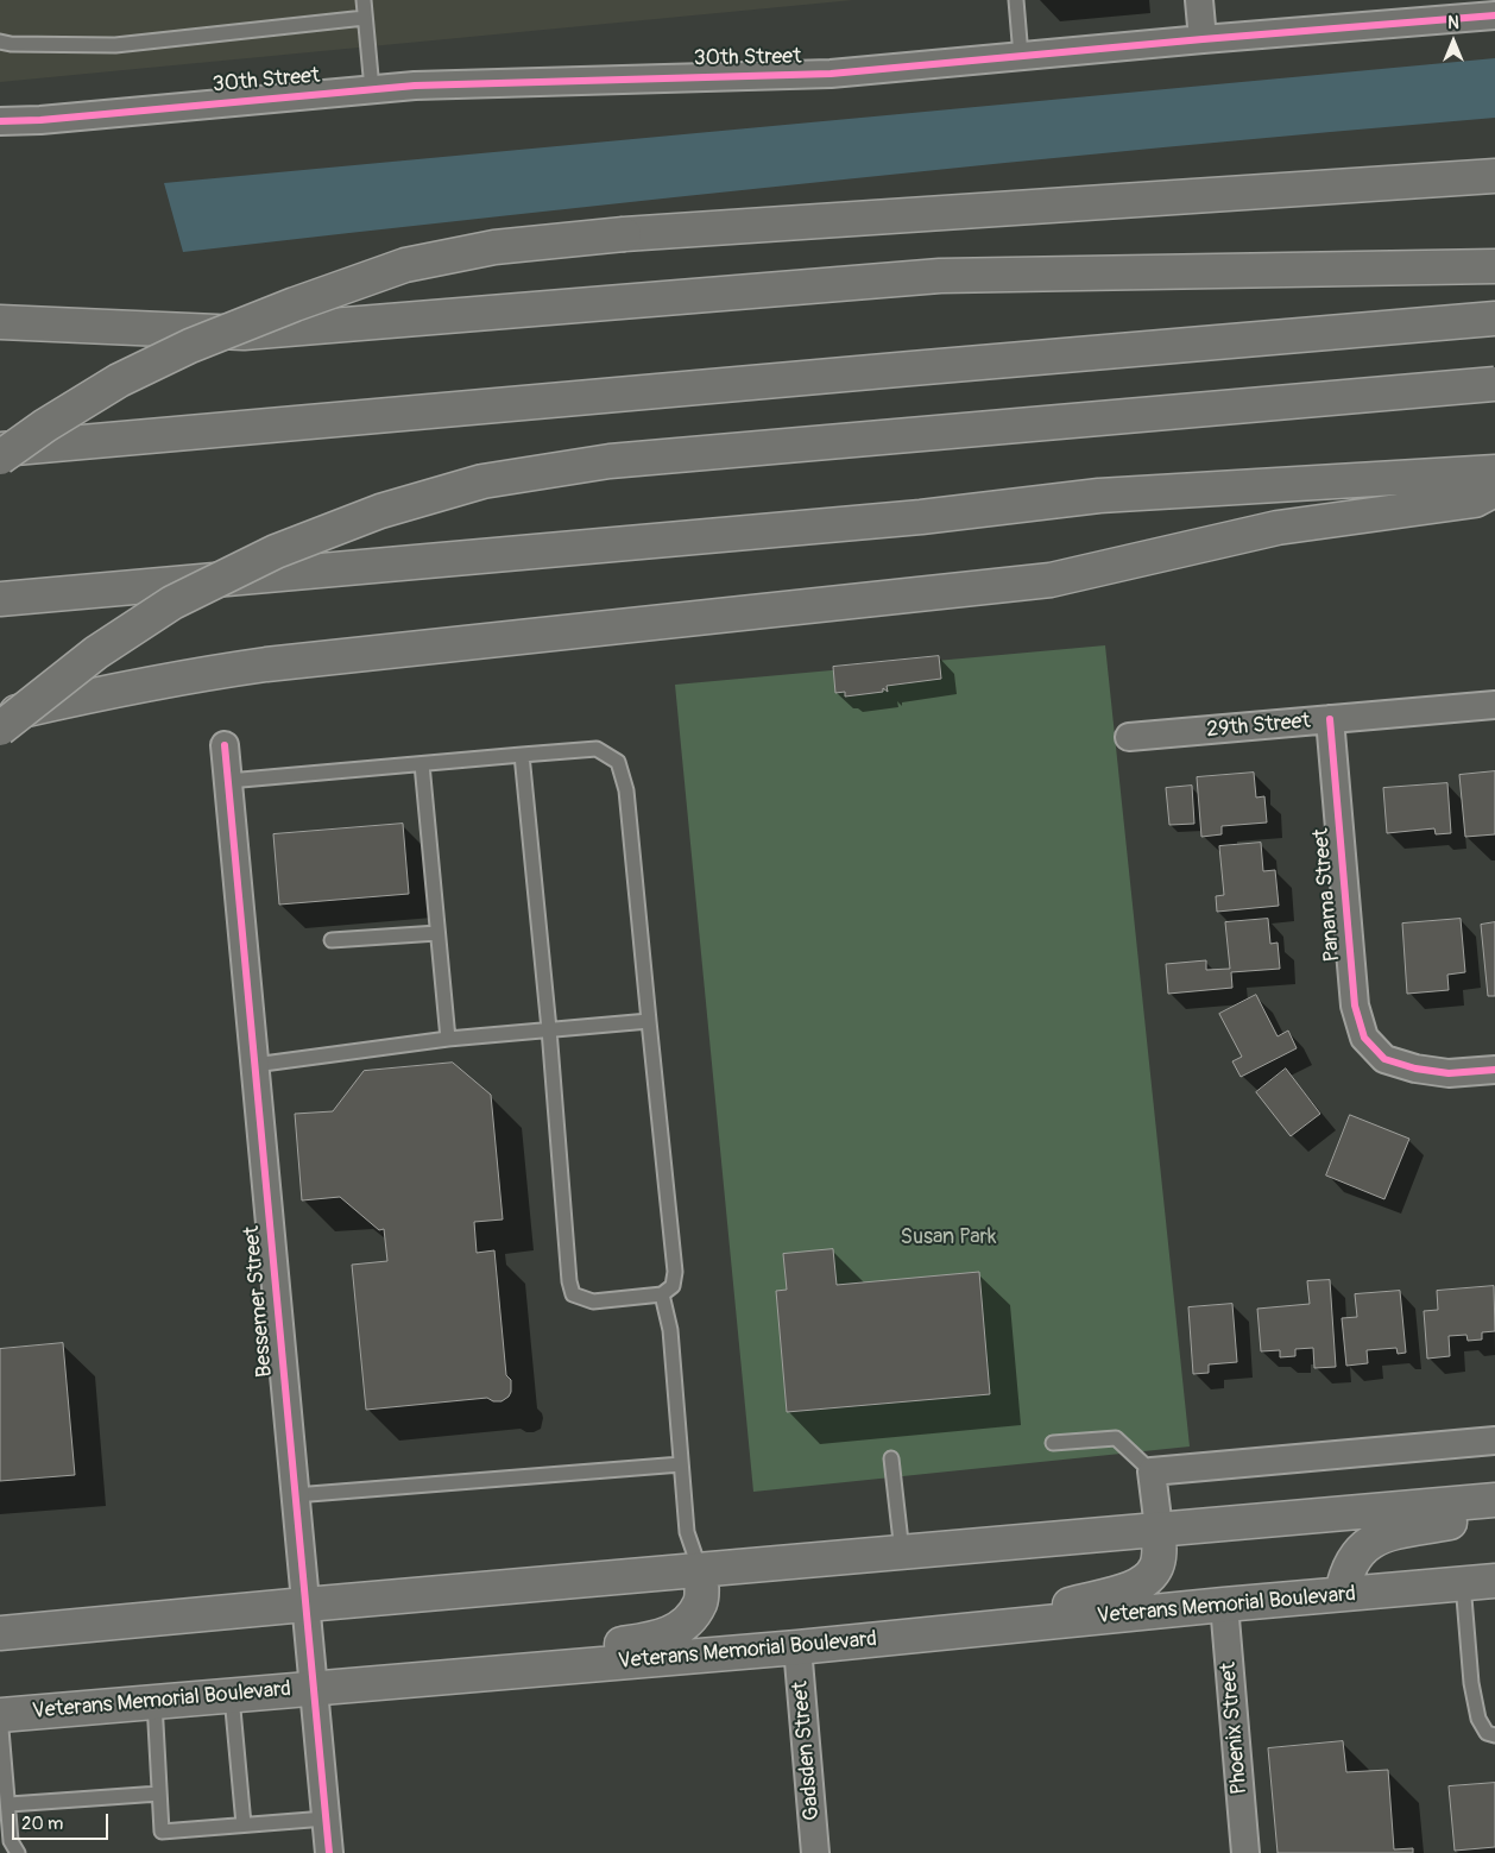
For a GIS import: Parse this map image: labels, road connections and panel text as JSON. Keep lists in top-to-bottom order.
{
  "streets": {
    "main road": ["Veterans Memorial Boulevard"],
    "street": [
      "30th Street",
      "29th Street",
      "Panama Street",
      "Bessemer Street",
      "Phoenix Street",
      "Gadsden Street"
    ]
  },
  "crossings": [
    ["29th Street", "Panama Street"],
    ["Bessemer Street", "Veterans Memorial Boulevard"],
    ["Veterans Memorial Boulevard", "Phoenix Street"],
    ["Veterans Memorial Boulevard", "Gadsden Street"]
  ],
  "parks": ["Susan Park"],
  "scale_bar": "20 m",
  "north": "top"
}
